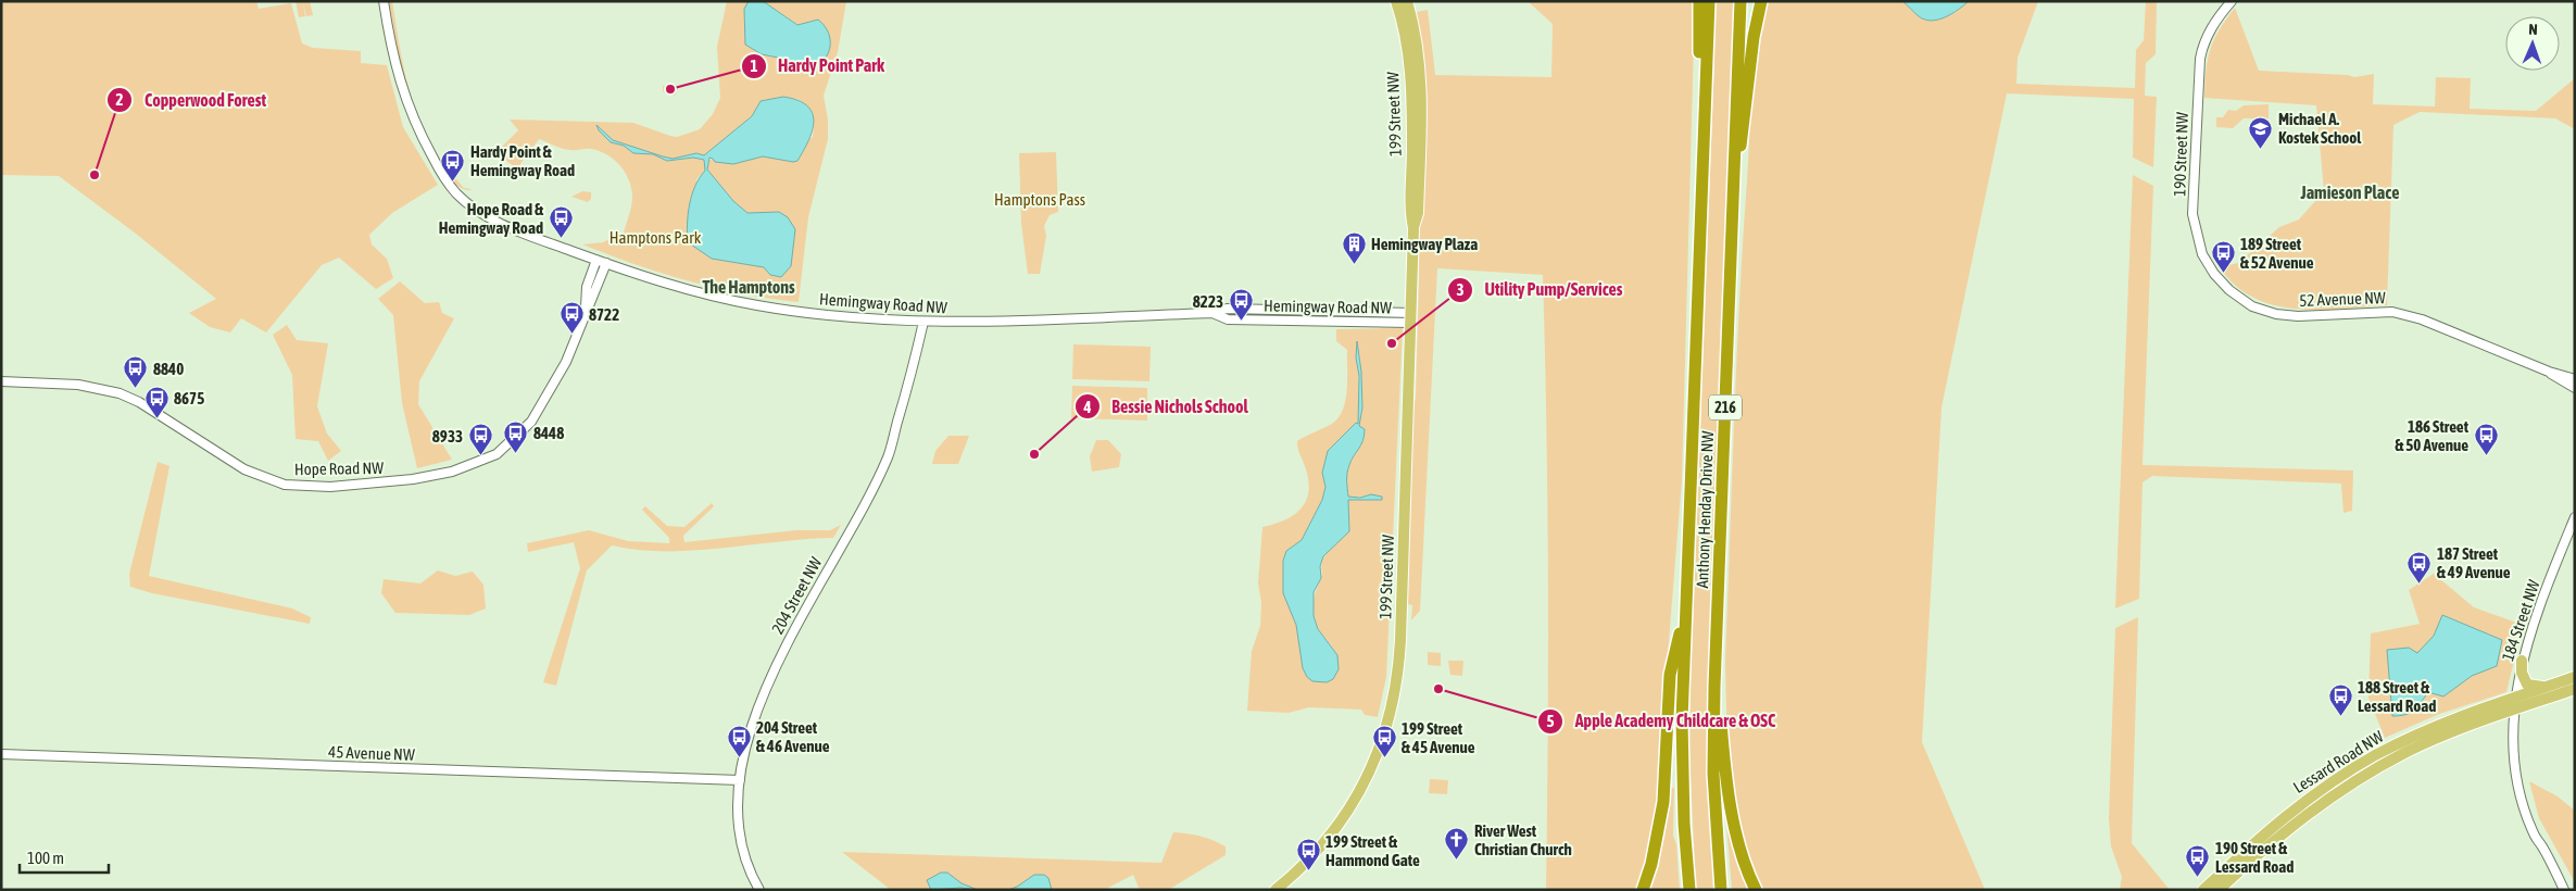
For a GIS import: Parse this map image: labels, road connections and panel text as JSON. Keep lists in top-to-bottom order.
{
  "streets": {
    "highway": ["216", "Anthony Henday Drive NW"],
    "main road": ["199 Street NW", "Lessard Road NW"],
    "street": [
      "190 Street NW",
      "52 Avenue NW",
      "Hemingway Road NW",
      "Hope Road NW",
      "204 Street NW",
      "184 Street NW",
      "45 Avenue NW"
    ]
  },
  "crossings": [
    ["199 Street NW", "Hemingway Road NW"],
    ["190 Street NW", "52 Avenue NW"],
    ["Hemingway Road NW", "Hope Road NW"],
    ["Hemingway Road NW", "204 Street NW"],
    ["204 Street NW", "45 Avenue NW"],
    ["184 Street NW", "Lessard Road NW"]
  ],
  "districts": ["Jamieson Place", "The Hamptons"],
  "parks": ["Hamptons Pass", "Hamptons Park"],
  "places": {
    "other": [
      "Hardy Point Park",
      "Copperwood Forest",
      "Utility Pump/Services",
      "Bessie Nichols School",
      "Apple Academy Childcare & OSC"
    ],
    "school or university": ["Michael A. Kostek School"],
    "bus stop": [
      "Hardy Point & Hemingway Road",
      "Hope Road & Hemingway Road",
      "189 Street & 52 Avenue",
      "8223",
      "8722",
      "8840",
      "8675",
      "8448",
      "8933",
      "186 Street & 50 Avenue",
      "187 Street & 49 Avenue",
      "188 Street & Lessard Road",
      "204 Street & 46 Avenue",
      "199 Street & 45 Avenue",
      "199 Street & Hammond Gate",
      "190 Street & Lessard Road"
    ],
    "building": ["Hemingway Plaza"],
    "church": ["River West Christian Church"]
  },
  "scale_bar": "100 m",
  "north": "top"
}
